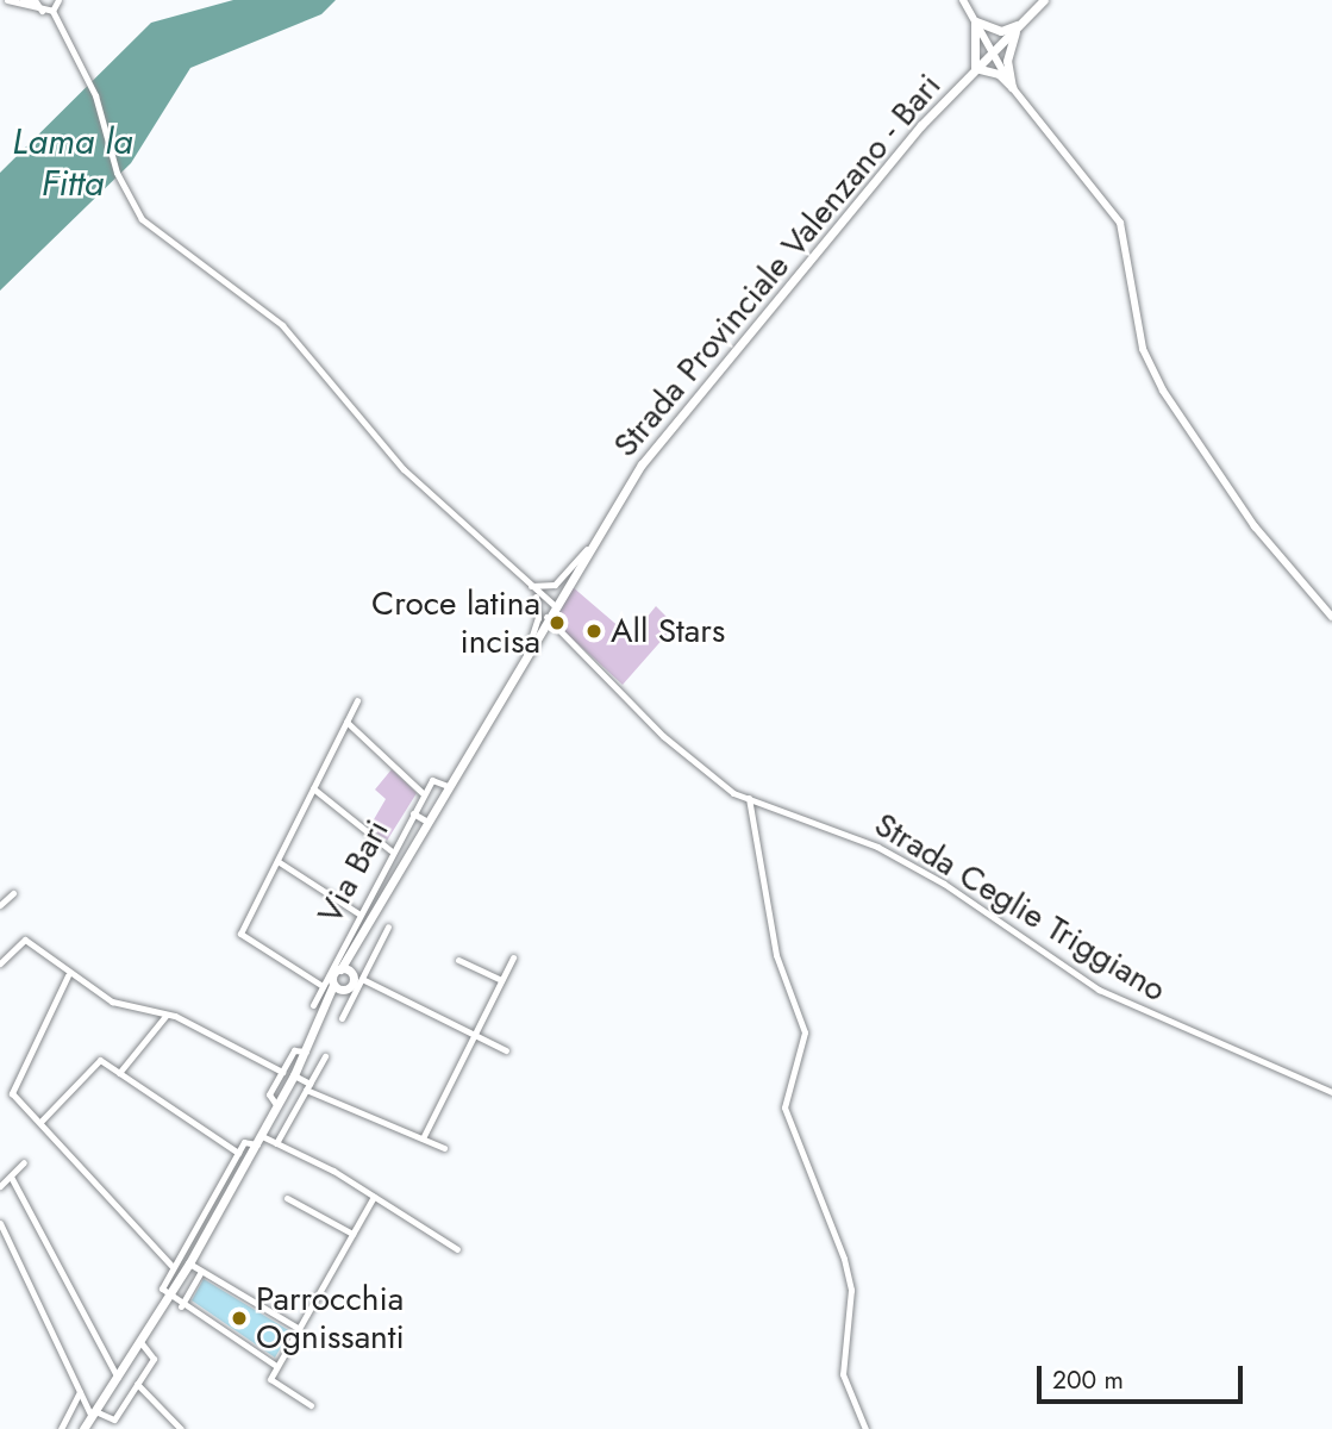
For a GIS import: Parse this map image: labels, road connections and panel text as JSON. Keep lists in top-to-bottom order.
{
  "streets": {
    "main road": ["Strada Provinciale Valenzano - Bari", "Via Bari"],
    "street": ["Strada Ceglie Triggiano"]
  },
  "crossings": [
    ["Strada Provinciale Valenzano - Bari", "Via Bari"],
    ["Strada Provinciale Valenzano - Bari", "Strada Ceglie Triggiano"]
  ],
  "water": ["Lama la Fitta"],
  "places": ["Croce latina incisa", "All Stars", "Parrocchia Ognissanti"],
  "scale_bar": "200 m"
}
